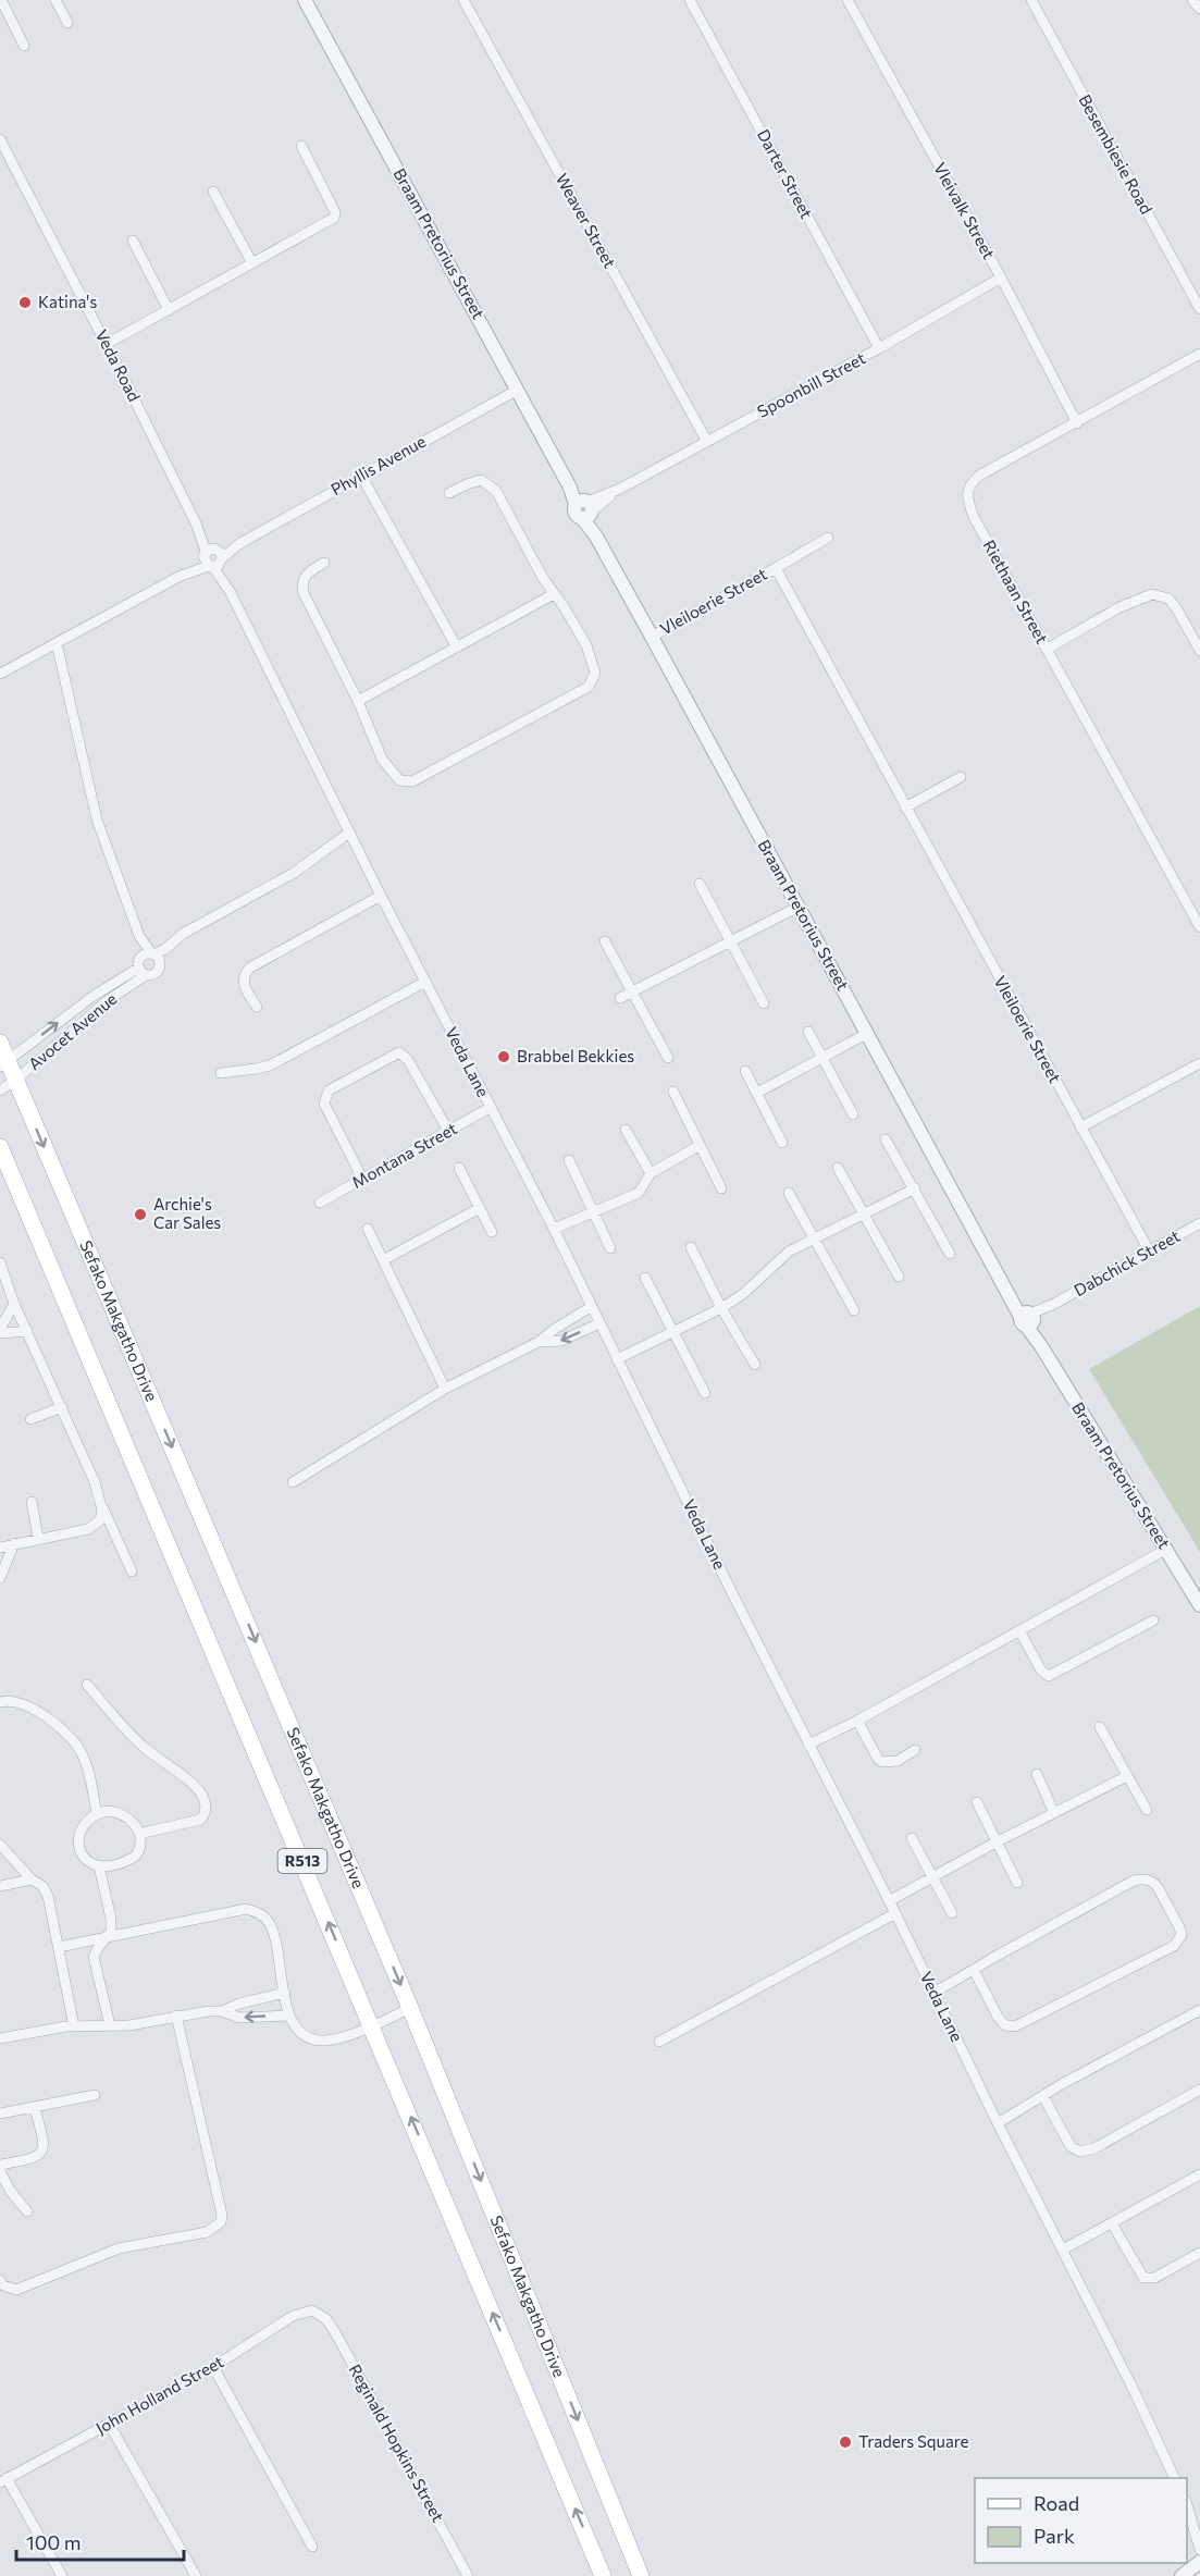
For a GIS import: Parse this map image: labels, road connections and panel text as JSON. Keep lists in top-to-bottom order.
{
  "streets": {
    "main road": ["Sefako Makgatho Drive", "R513"],
    "street": [
      "Besembiesie Road",
      "Darter Street",
      "Vleivalk Street",
      "Weaver Street",
      "Braam Pretorius Street",
      "Veda Road",
      "Spoonbill Street",
      "Phyllis Avenue",
      "Riethaan Street",
      "Vleiloerie Street",
      "Avocet Avenue",
      "Veda Lane",
      "Montana Street",
      "Dabchick Street",
      "John Holland Street",
      "Reginald Hopkins Street"
    ]
  },
  "crossings": [
    ["Darter Street", "Spoonbill Street"],
    ["Vleivalk Street", "Spoonbill Street"],
    ["Vleivalk Street", "Riethaan Street"],
    ["Weaver Street", "Spoonbill Street"],
    ["Braam Pretorius Street", "Spoonbill Street"],
    ["Braam Pretorius Street", "Phyllis Avenue"],
    ["Braam Pretorius Street", "Vleiloerie Street"],
    ["Braam Pretorius Street", "Dabchick Street"],
    ["Veda Road", "Phyllis Avenue"],
    ["Veda Road", "Veda Lane"],
    ["Vleiloerie Street", "Dabchick Street"],
    ["Avocet Avenue", "Sefako Makgatho Drive"],
    ["Veda Lane", "Montana Street"],
    ["John Holland Street", "Reginald Hopkins Street"]
  ],
  "places": [
    "Katina's",
    "Brabbel Bekkies",
    "Archie's Car Sales",
    "Traders Square"
  ],
  "legend": ["Road", "Park"],
  "scale_bar": "100 m"
}
